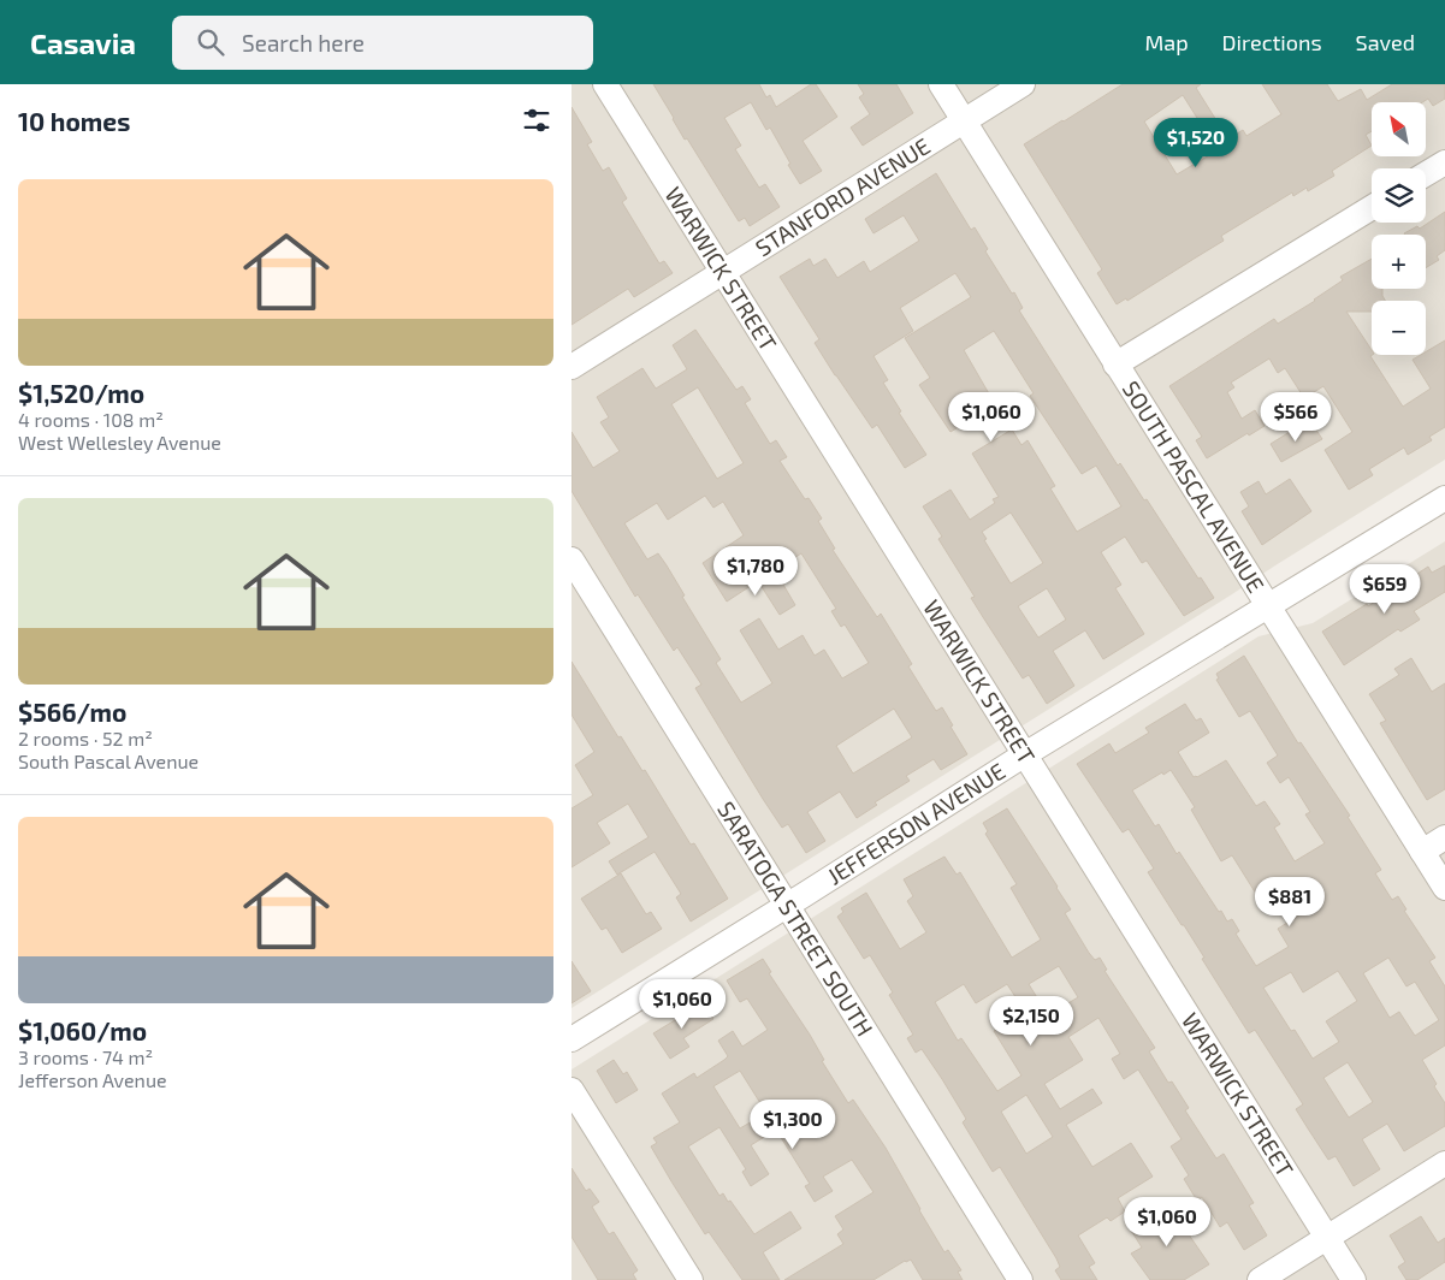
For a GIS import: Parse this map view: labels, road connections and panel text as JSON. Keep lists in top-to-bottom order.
{
  "streets": {
    "street": [
      "STANFORD AVENUE",
      "WARWICK STREET",
      "SOUTH PASCAL AVENUE",
      "JEFFERSON AVENUE",
      "SARATOGA STREET SOUTH"
    ]
  },
  "crossings": [
    ["STANFORD AVENUE", "WARWICK STREET"],
    ["STANFORD AVENUE", "SOUTH PASCAL AVENUE"],
    ["WARWICK STREET", "JEFFERSON AVENUE"],
    ["SOUTH PASCAL AVENUE", "JEFFERSON AVENUE"],
    ["JEFFERSON AVENUE", "SARATOGA STREET SOUTH"]
  ],
  "north": "top left",
  "page": {
    "header": "Casavia",
    "search": "Search here",
    "nav": ["Map", "Directions", "Saved"],
    "heading": "10 homes",
    "map_buttons": ["+", "−"],
    "price": [
      "$1,520",
      "$1,060",
      "$566",
      "$1,780",
      "$659",
      "$881",
      "$1,060",
      "$2,150",
      "$1,300",
      "$1,060"
    ],
    "list": [
      {
        "name": "$1,520/mo",
        "note": "4 rooms · 108 m² · West Wellesley Avenue"
      },
      {
        "name": "$566/mo",
        "note": "2 rooms · 52 m² · South Pascal Avenue"
      },
      {
        "name": "$1,060/mo",
        "note": "3 rooms · 74 m² · Jefferson Avenue"
      }
    ]
  }
}
